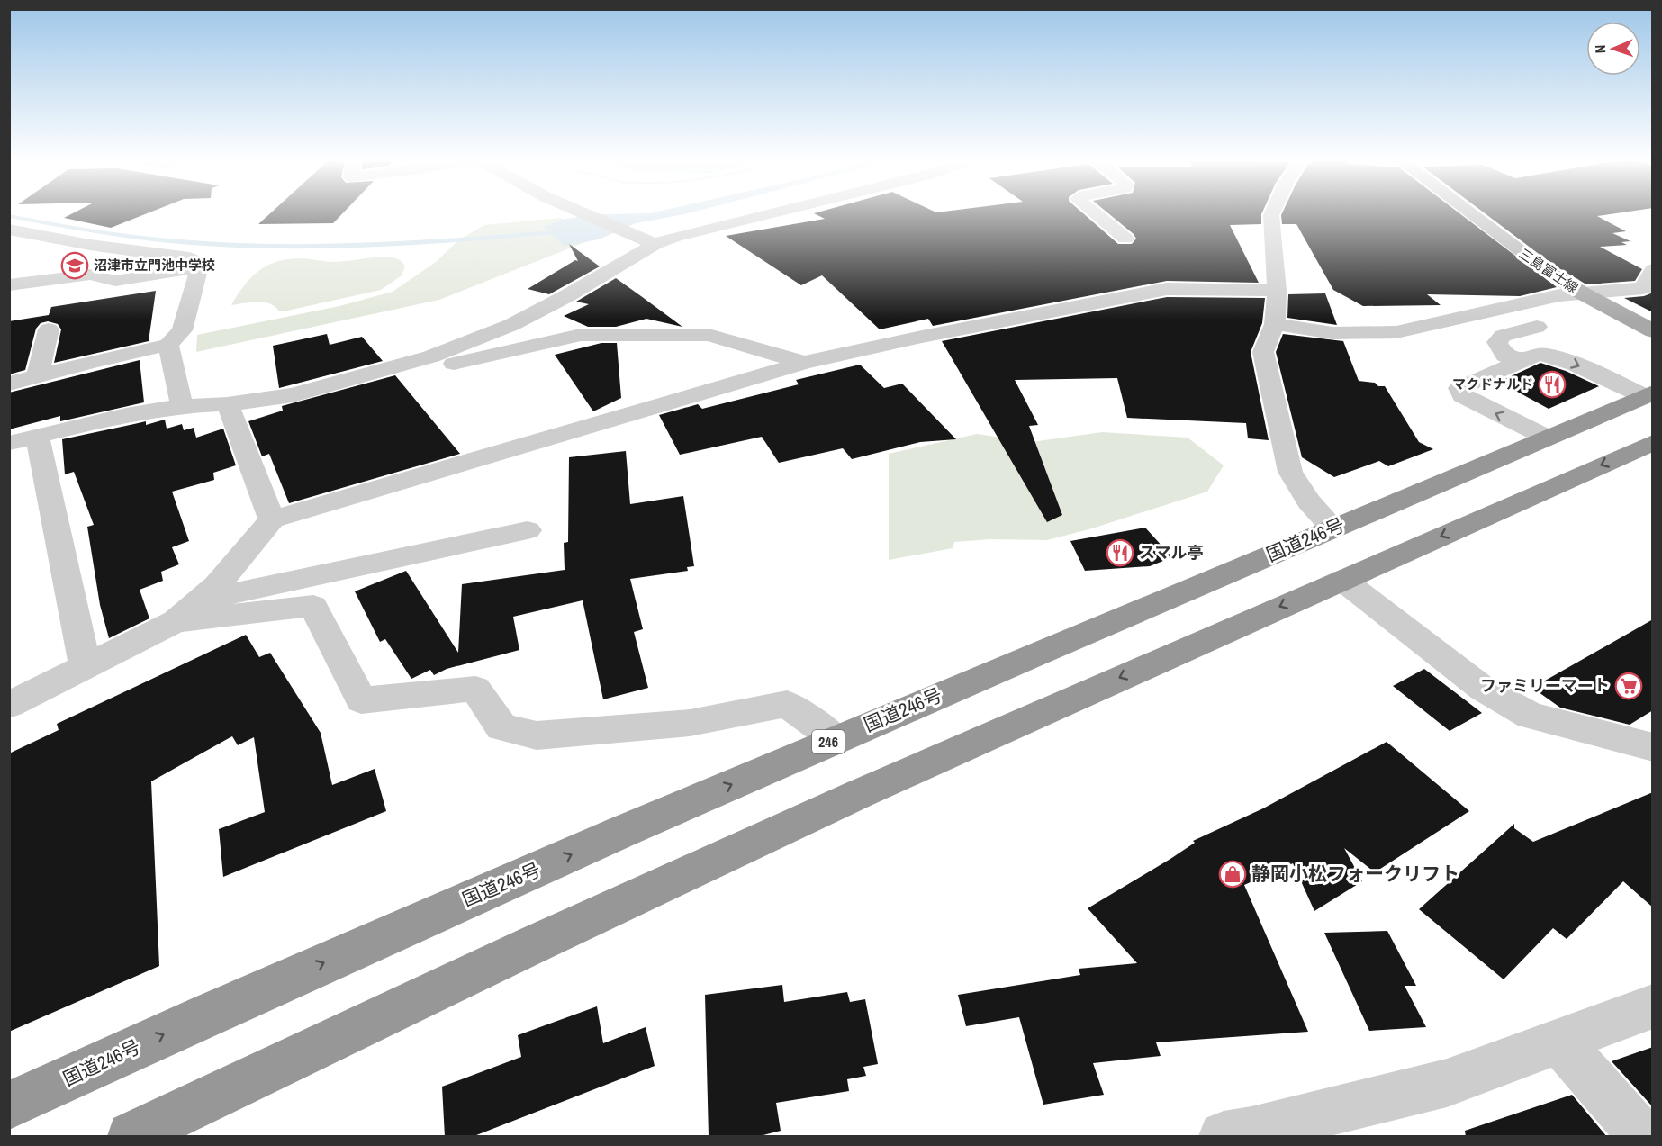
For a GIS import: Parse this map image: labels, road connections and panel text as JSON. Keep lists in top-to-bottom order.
{
  "streets": {
    "highway": ["国道246号", "246"],
    "main road": ["三島富士線"]
  },
  "places": {
    "school or university": ["沼津市立門池中学校"],
    "restaurant": ["マクドナルド", "スマル亭"],
    "supermarket": ["ファミリーマート"],
    "shop": ["静岡小松フォークリフト"]
  },
  "north": "left"
}
